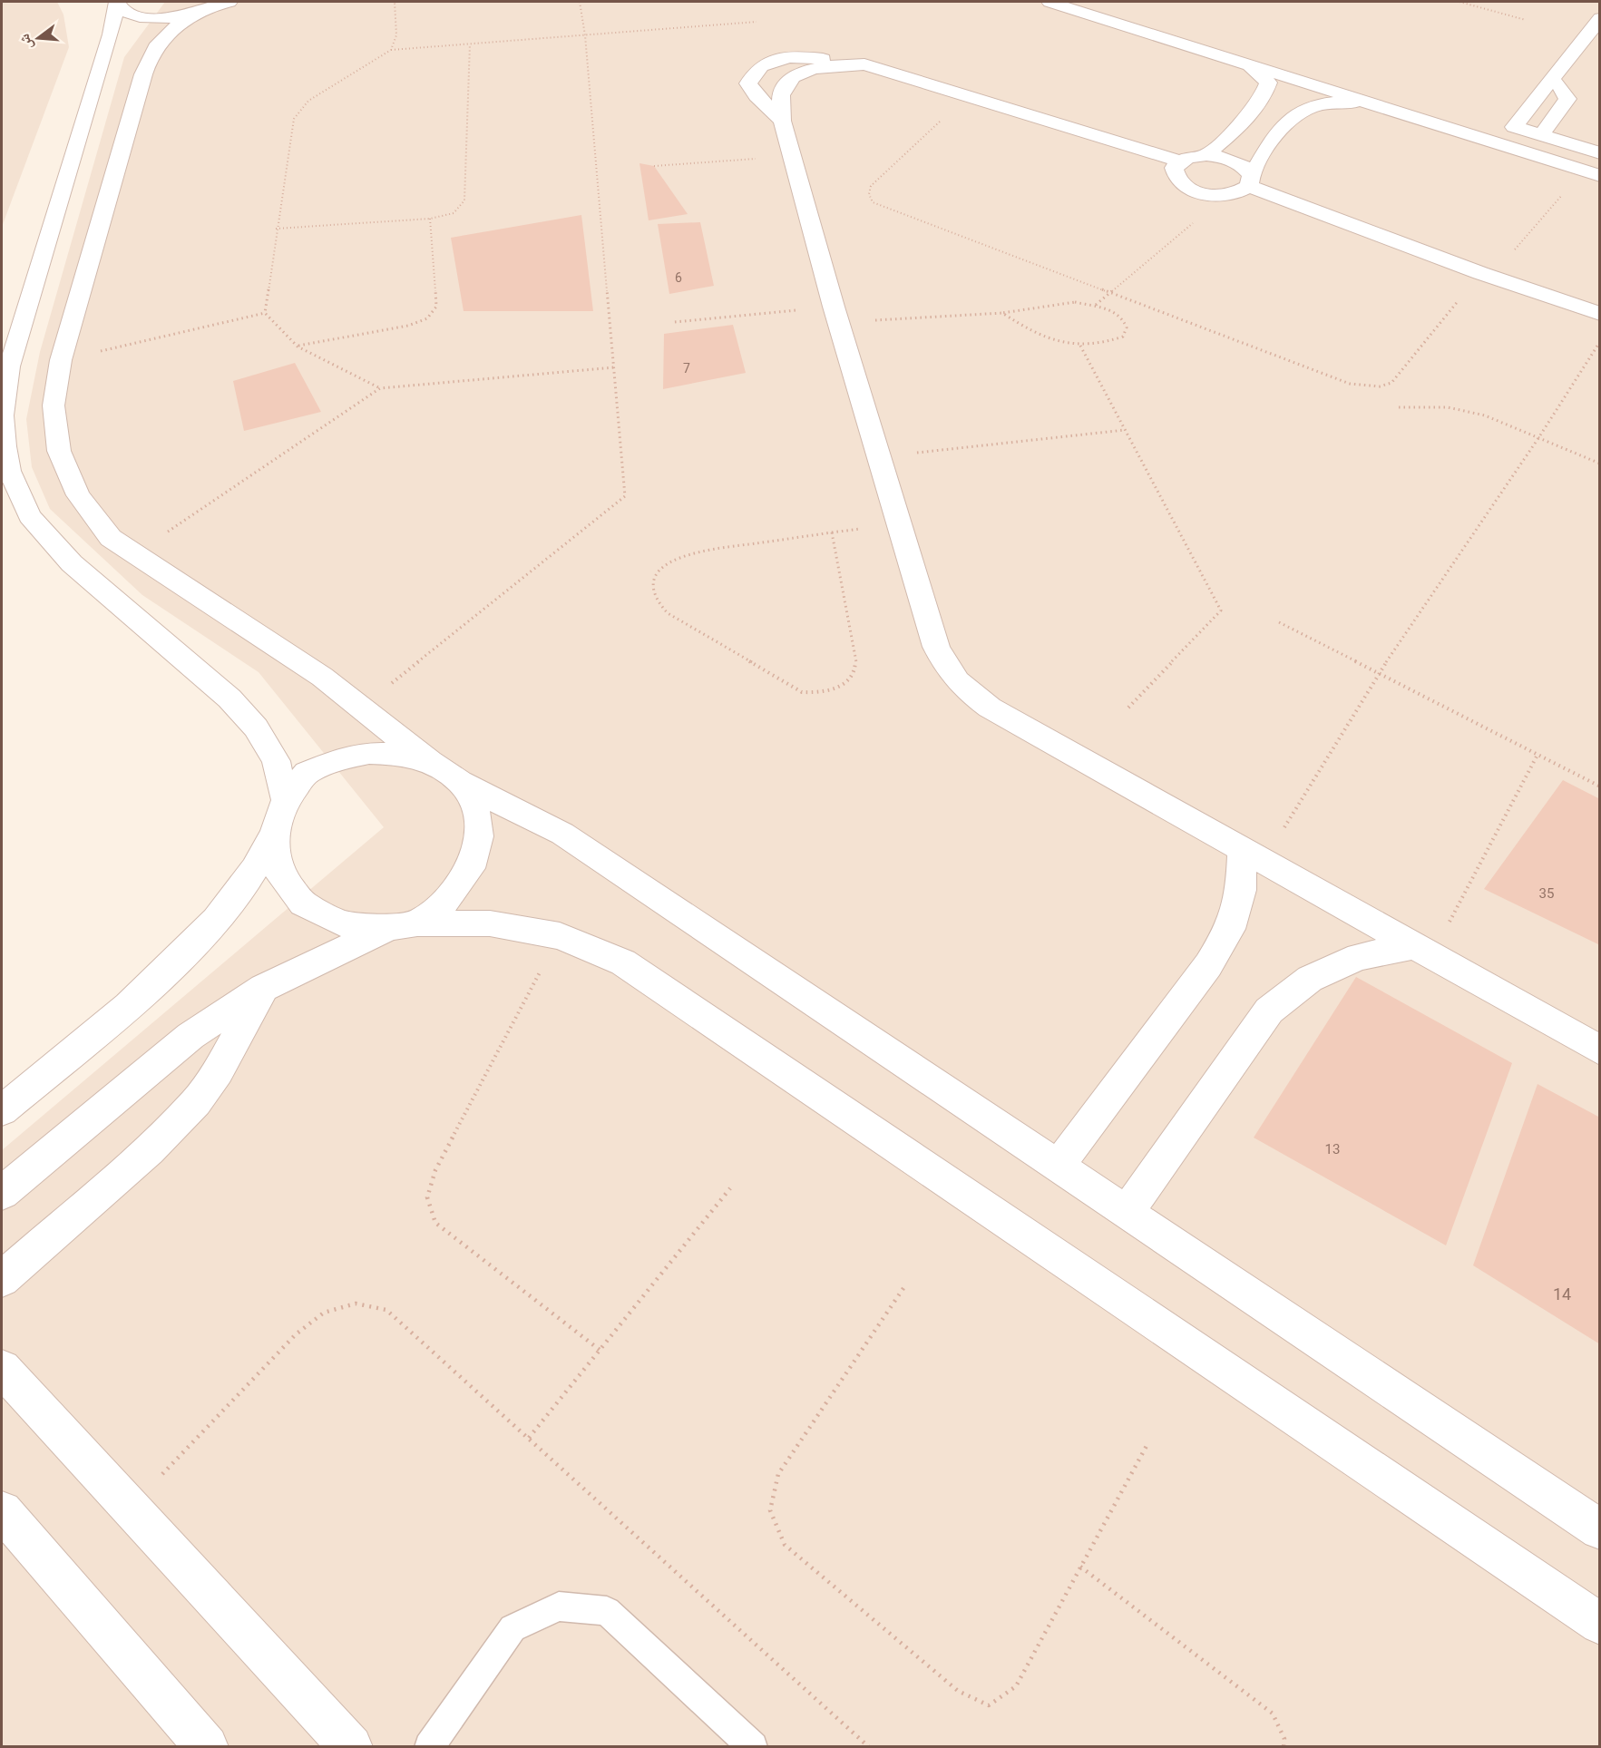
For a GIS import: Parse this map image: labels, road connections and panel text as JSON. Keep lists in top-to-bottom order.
{
  "house_numbers": [
    "6",
    "7",
    "35",
    "13",
    "14"
  ],
  "north": "left"
}
